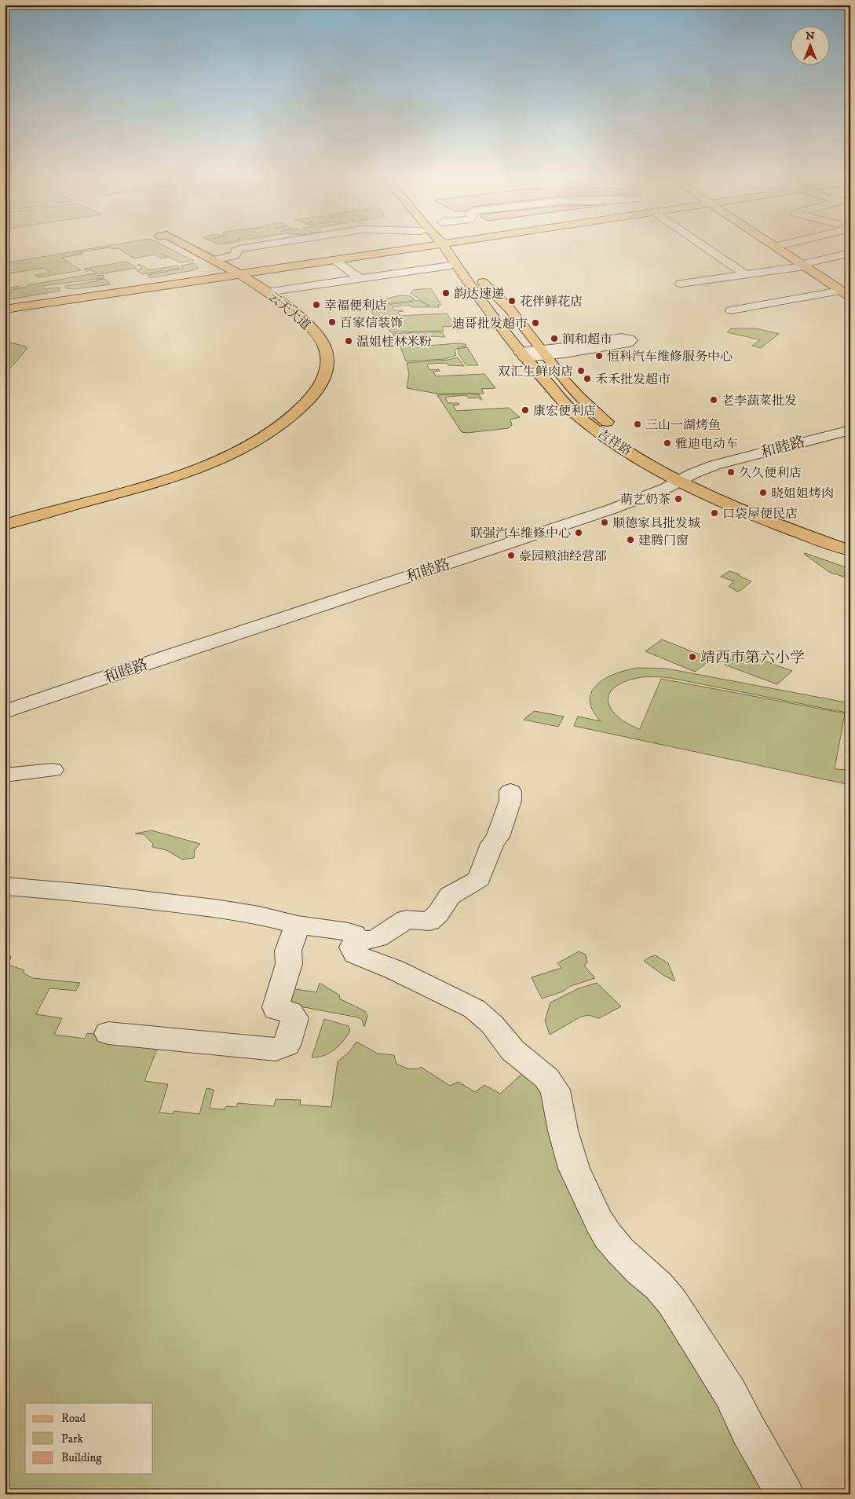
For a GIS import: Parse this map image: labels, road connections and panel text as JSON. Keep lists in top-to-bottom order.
{
  "streets": {
    "main road": ["云天大道", "吉祥路"],
    "street": ["和睦路"]
  },
  "crossings": [
    ["吉祥路", "和睦路"]
  ],
  "places": [
    "韵达速递",
    "花伴鲜花店",
    "幸福便利店",
    "百家信装饰",
    "迪哥批发超市",
    "润和超市",
    "温姐桂林米粉",
    "恒科汽车维修服务中心",
    "双汇生鲜肉店",
    "禾禾批发超市",
    "老李蔬菜批发",
    "康宏便利店",
    "三山一湖烤鱼",
    "雅迪电动车",
    "久久便利店",
    "晓姐姐烤肉",
    "萌艺奶茶",
    "口袋屋便民店",
    "顺德家具批发城",
    "联强汽车维修中心",
    "建腾门窗",
    "豪园粮油经营部",
    "靖西市第六小学"
  ],
  "legend": ["Road", "Park", "Building"],
  "north": "top"
}
